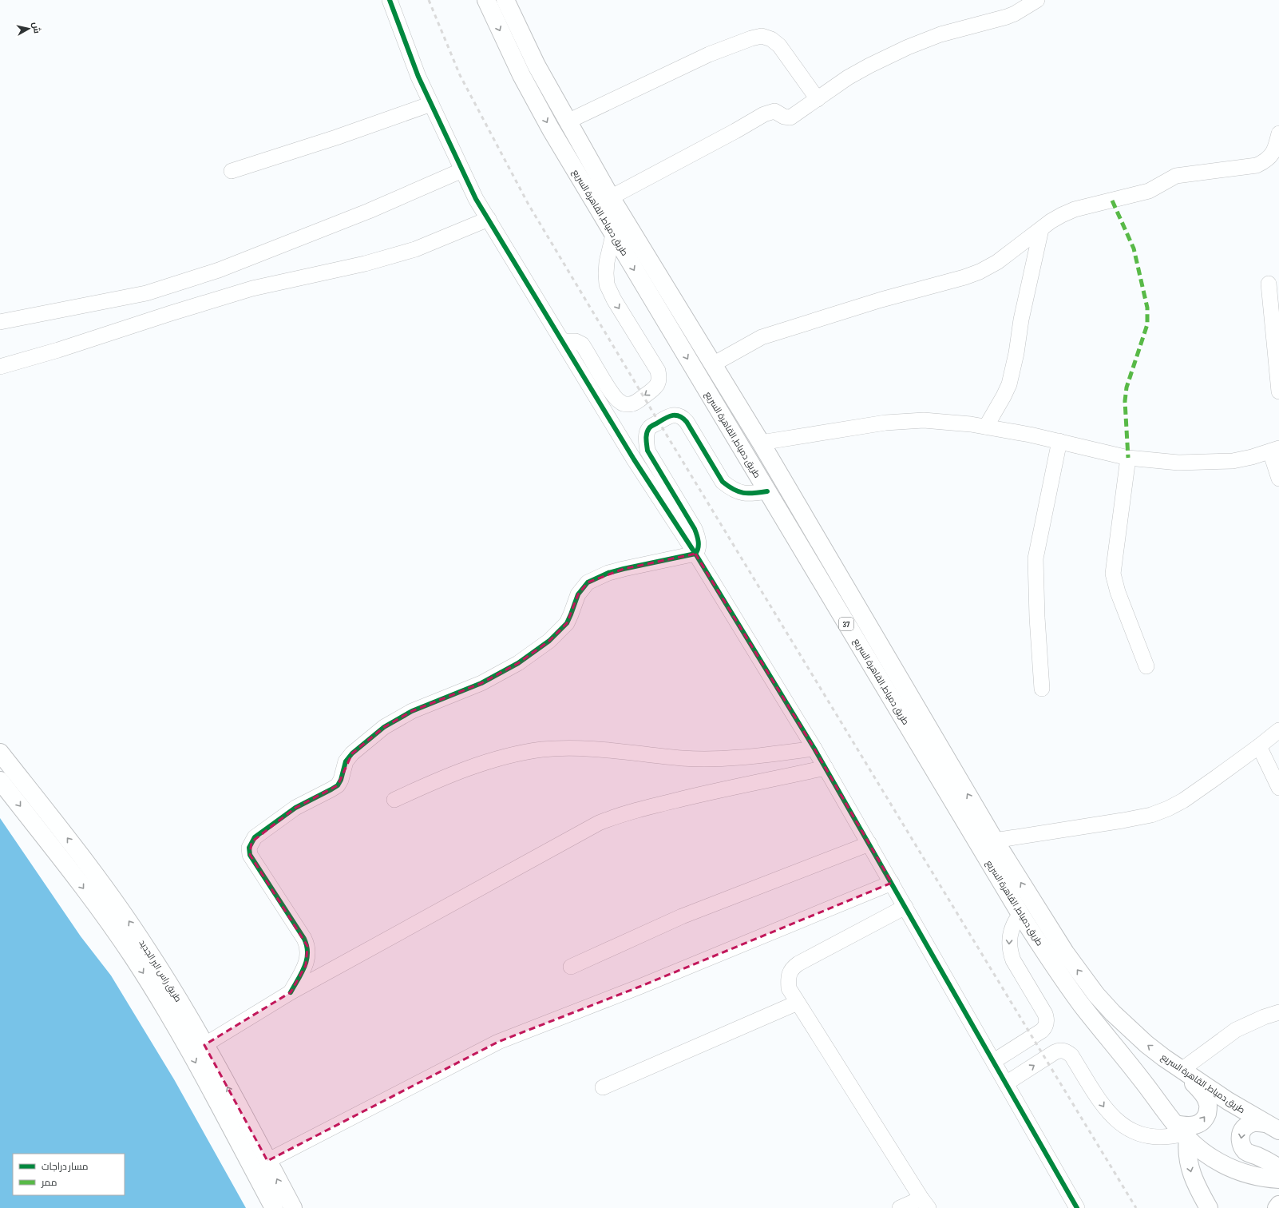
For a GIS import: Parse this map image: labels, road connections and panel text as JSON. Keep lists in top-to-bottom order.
{
  "streets": {
    "main road": ["طريق دمياط, القاهرة السريع", "37", "طريق راس البر الجديد"]
  },
  "legend": ["مسار دراجات", "ممر"],
  "north": "right"
}
